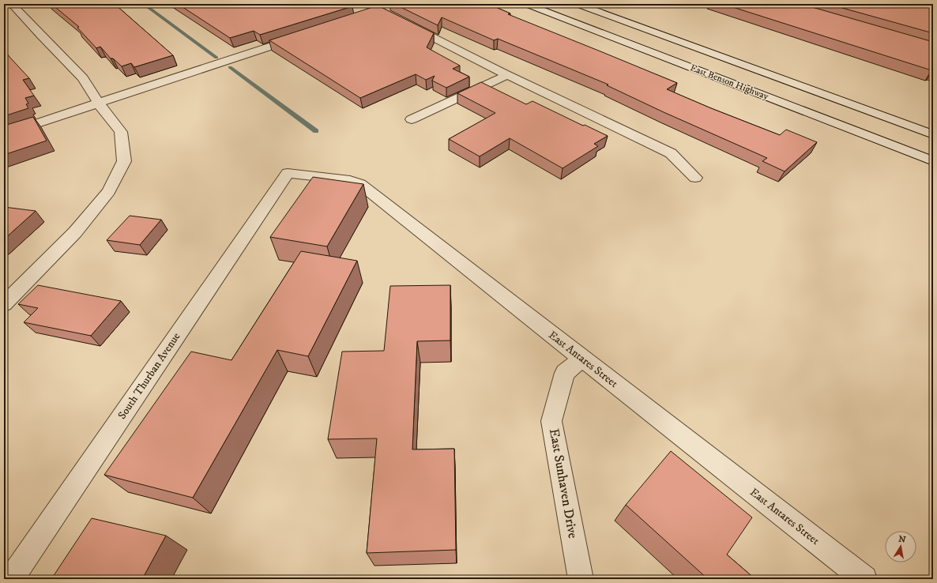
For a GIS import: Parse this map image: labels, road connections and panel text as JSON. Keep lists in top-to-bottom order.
{
  "streets": {
    "street": [
      "East Benson Highway",
      "East Antares Street",
      "South Thurban Avenue",
      "East Sunhaven Drive"
    ]
  },
  "crossings": [
    ["East Antares Street", "South Thurban Avenue"],
    ["East Antares Street", "East Sunhaven Drive"]
  ],
  "north": "top"
}
